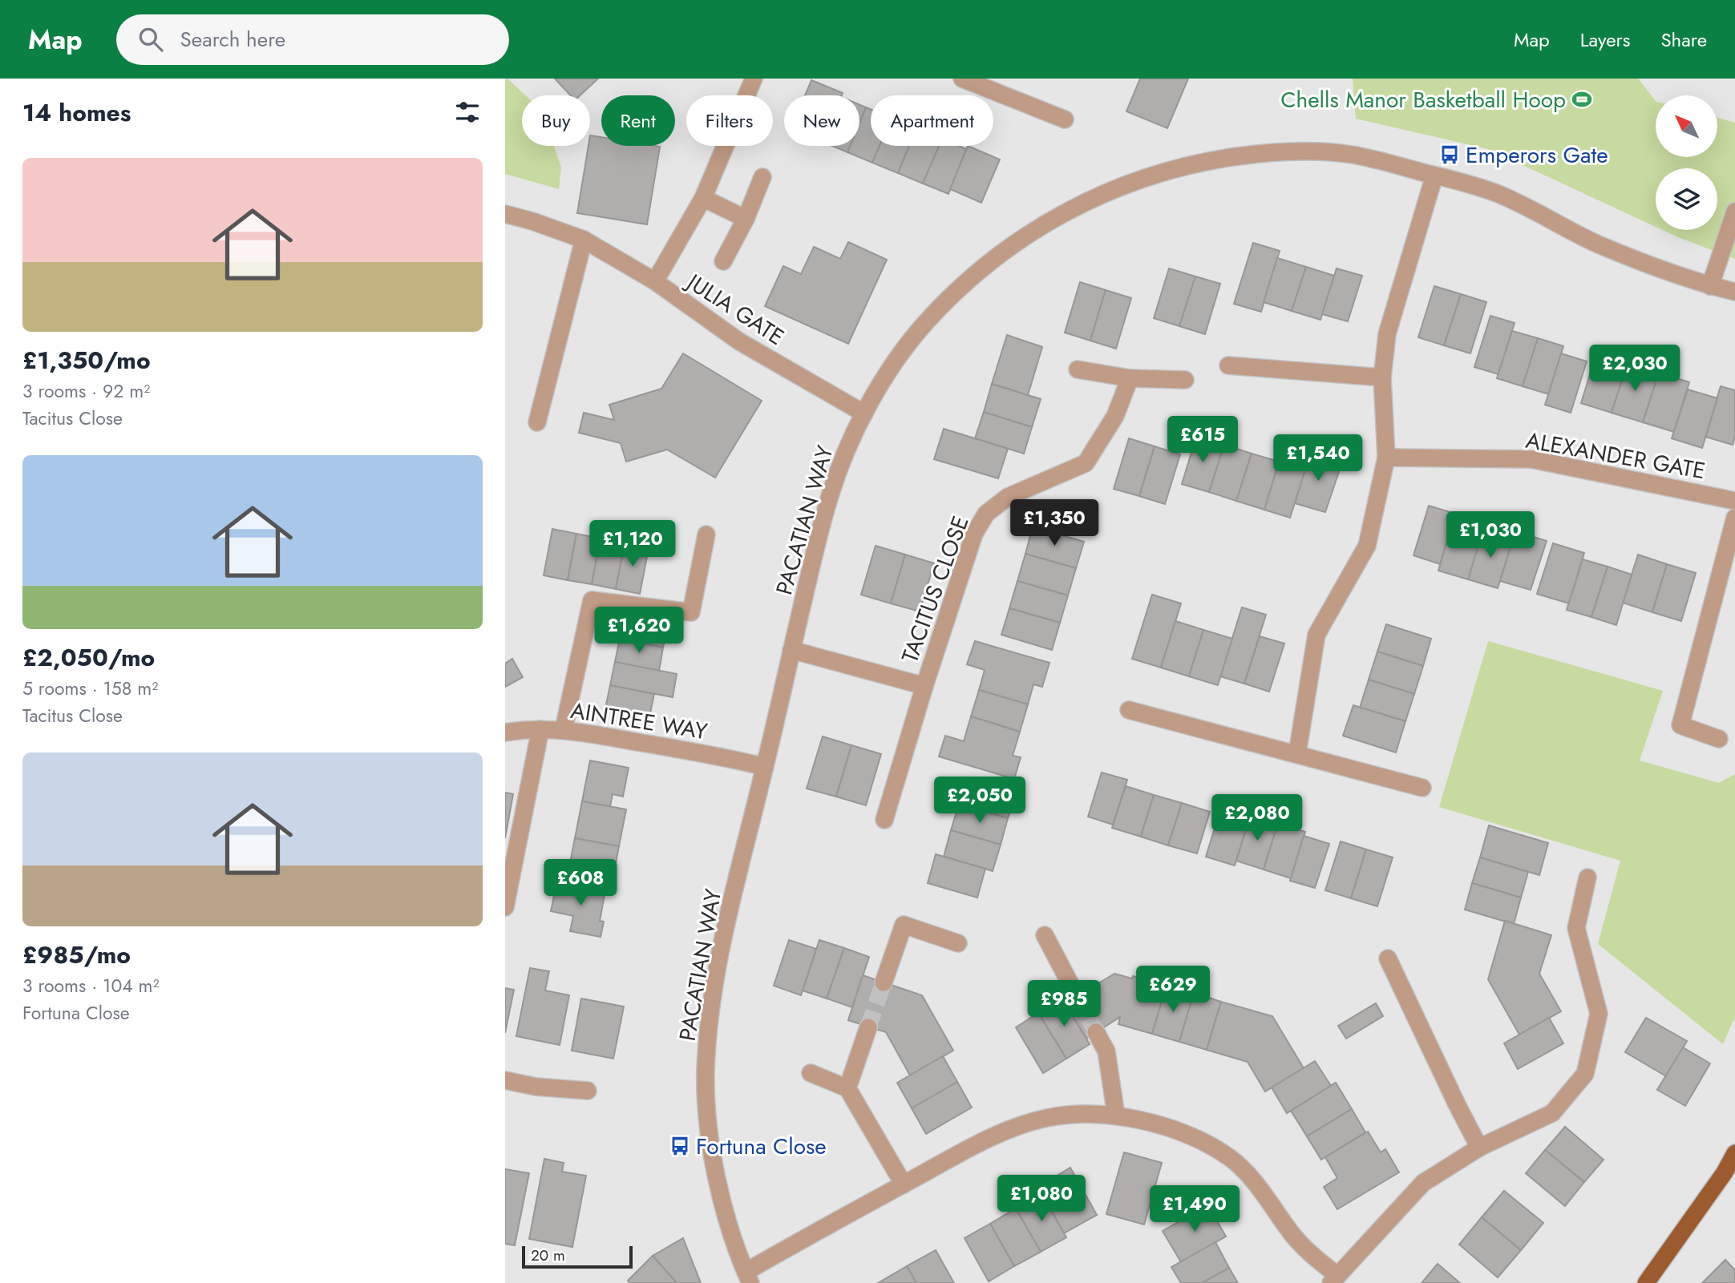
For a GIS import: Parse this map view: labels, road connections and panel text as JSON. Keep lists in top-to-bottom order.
{
  "streets": {
    "street": [
      "JULIA GATE",
      "ALEXANDER GATE",
      "PACATIAN WAY",
      "TACITUS CLOSE",
      "AINTREE WAY"
    ]
  },
  "crossings": [
    ["JULIA GATE", "PACATIAN WAY"],
    ["PACATIAN WAY", "TACITUS CLOSE"],
    ["PACATIAN WAY", "AINTREE WAY"]
  ],
  "places": {
    "sports": ["Chells Manor Basketball Hoop"],
    "bus stop": ["Emperors Gate", "Fortuna Close"]
  },
  "scale_bar": "20 m",
  "north": "top left",
  "page": {
    "header": "Map",
    "search": "Search here",
    "nav": ["Map", "Layers", "Share"],
    "heading": "14 homes",
    "chip": [
      "Buy",
      "Rent",
      "Filters",
      "New",
      "Apartment"
    ],
    "list": [
      {
        "name": "£1,350/mo",
        "note": "3 rooms · 92 m² · Tacitus Close"
      },
      {
        "name": "£2,050/mo",
        "note": "5 rooms · 158 m² · Tacitus Close"
      },
      {
        "name": "£985/mo",
        "note": "3 rooms · 104 m² · Fortuna Close"
      }
    ],
    "price": [
      "£2,030",
      "£615",
      "£1,540",
      "£1,350",
      "£1,030",
      "£1,120",
      "£1,620",
      "£2,050",
      "£2,080",
      "£608",
      "£629",
      "£985",
      "£1,080",
      "£1,490"
    ],
    "scale": "20 m"
  }
}
